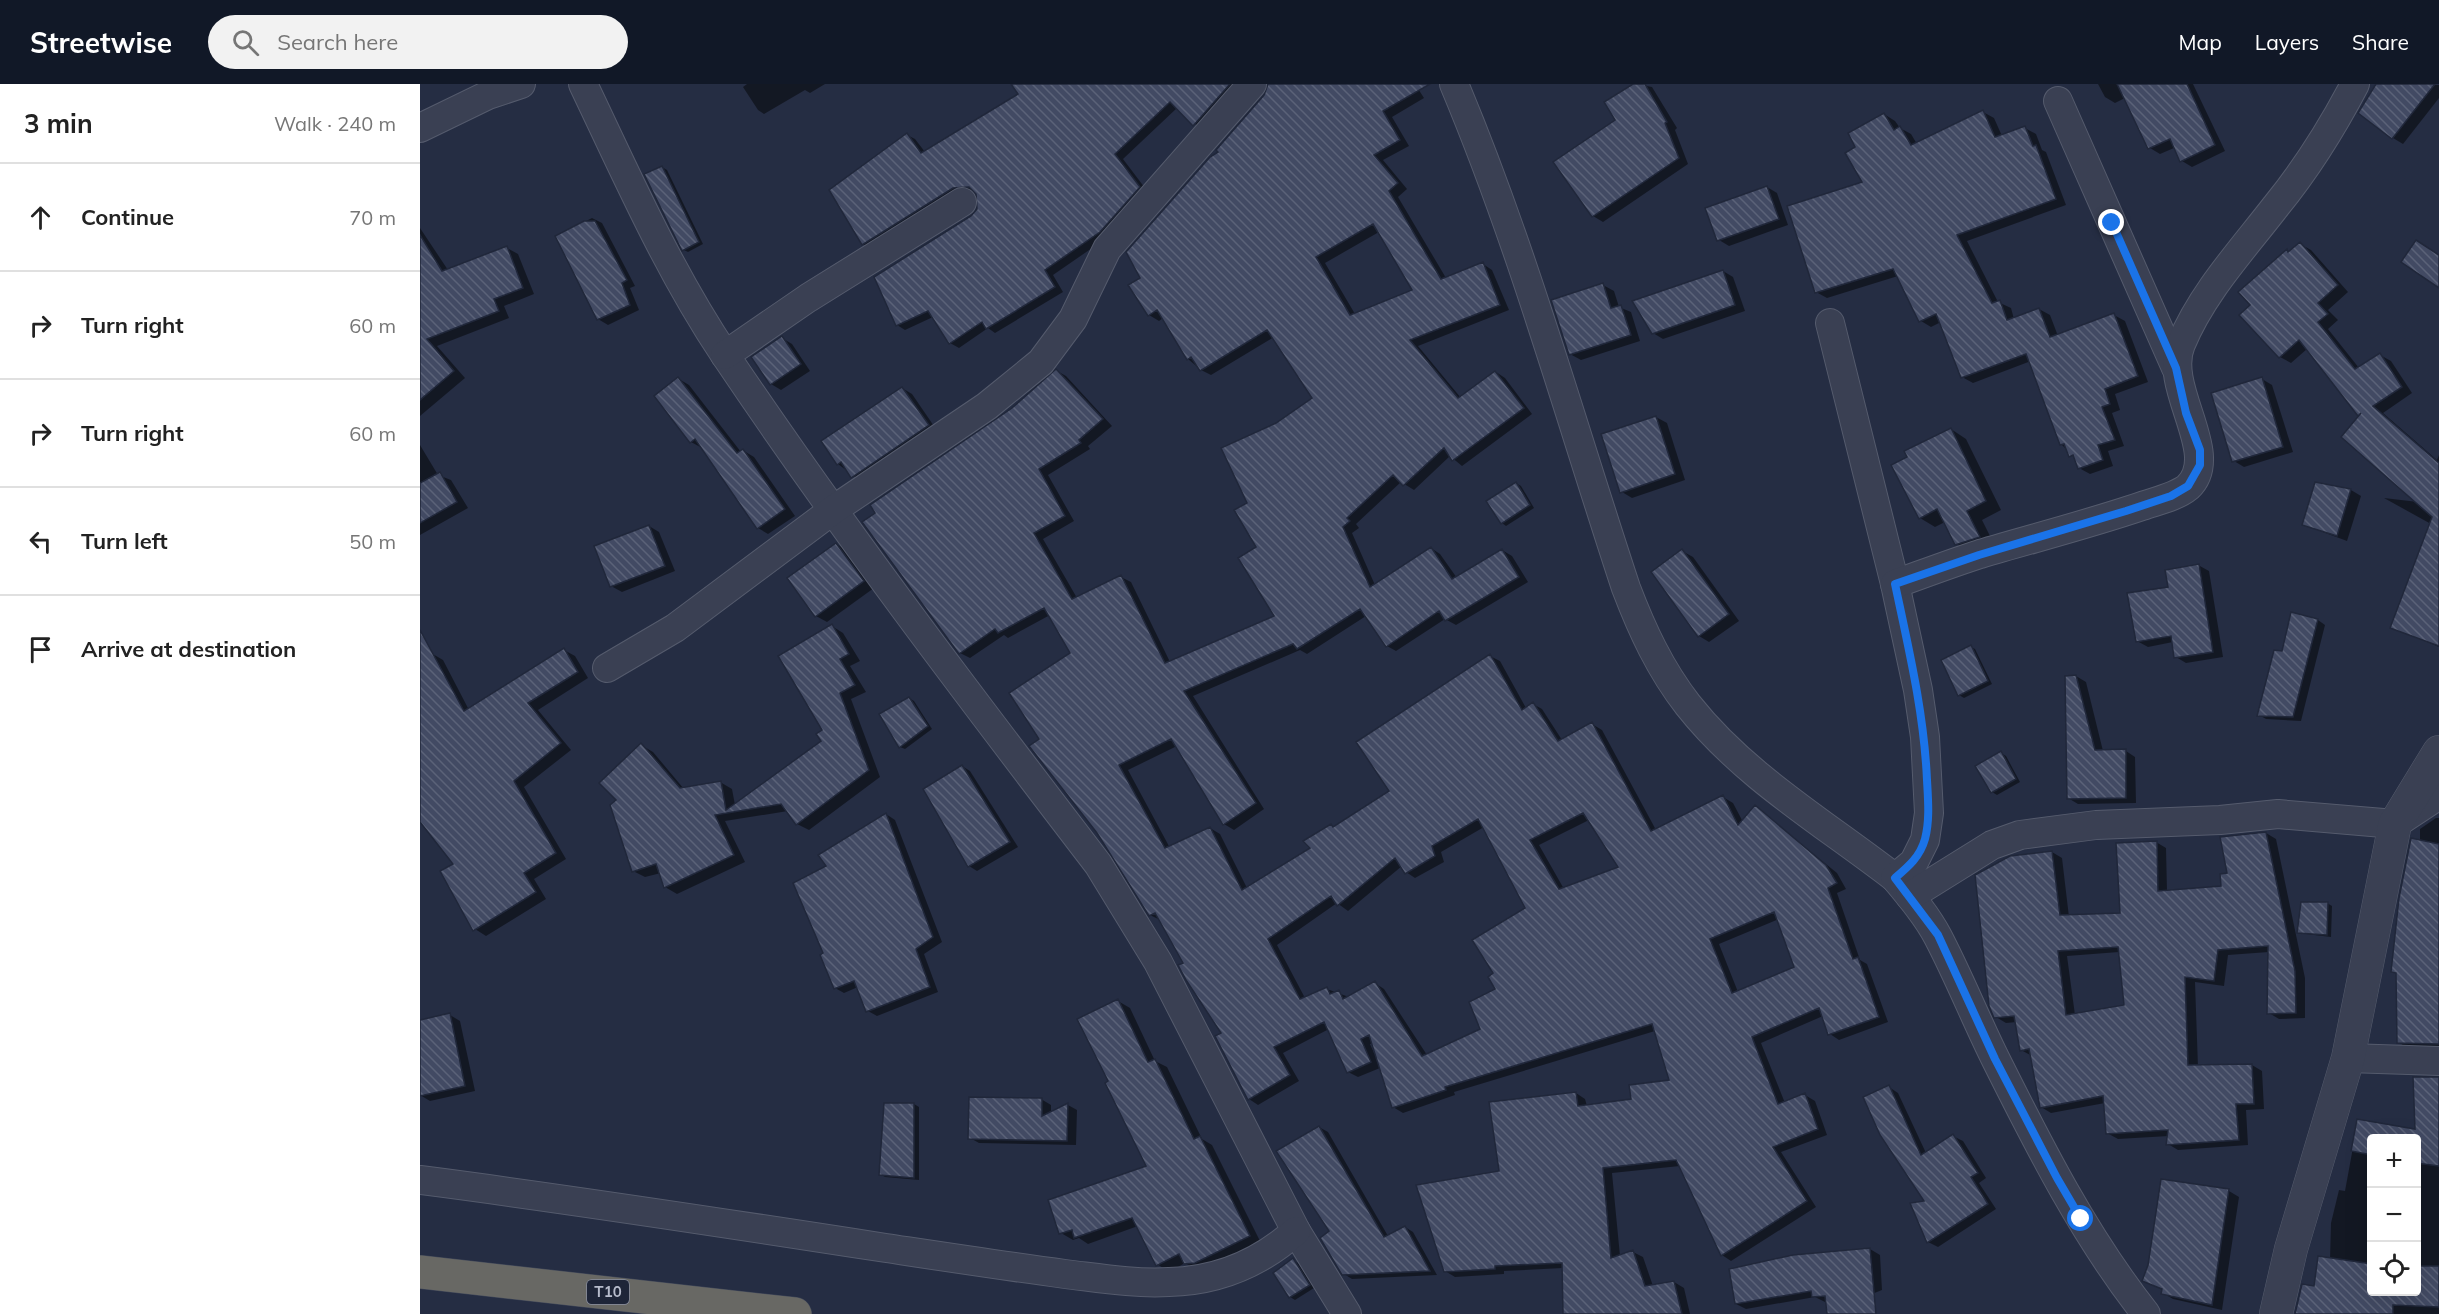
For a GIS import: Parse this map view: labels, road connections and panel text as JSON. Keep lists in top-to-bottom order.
{
  "streets": {
    "highway": ["T10"]
  },
  "page": {
    "header": "Streetwise",
    "search": "Search here",
    "nav": ["Map", "Layers", "Share"],
    "heading": ["3 min", "Walk · 240 m"],
    "list": [
      ["Continue", "70 m"],
      ["Turn right", "60 m"],
      ["Turn right", "60 m"],
      ["Turn left", "50 m"],
      "Arrive at destination"
    ],
    "map_buttons": ["+", "−"]
  }
}
